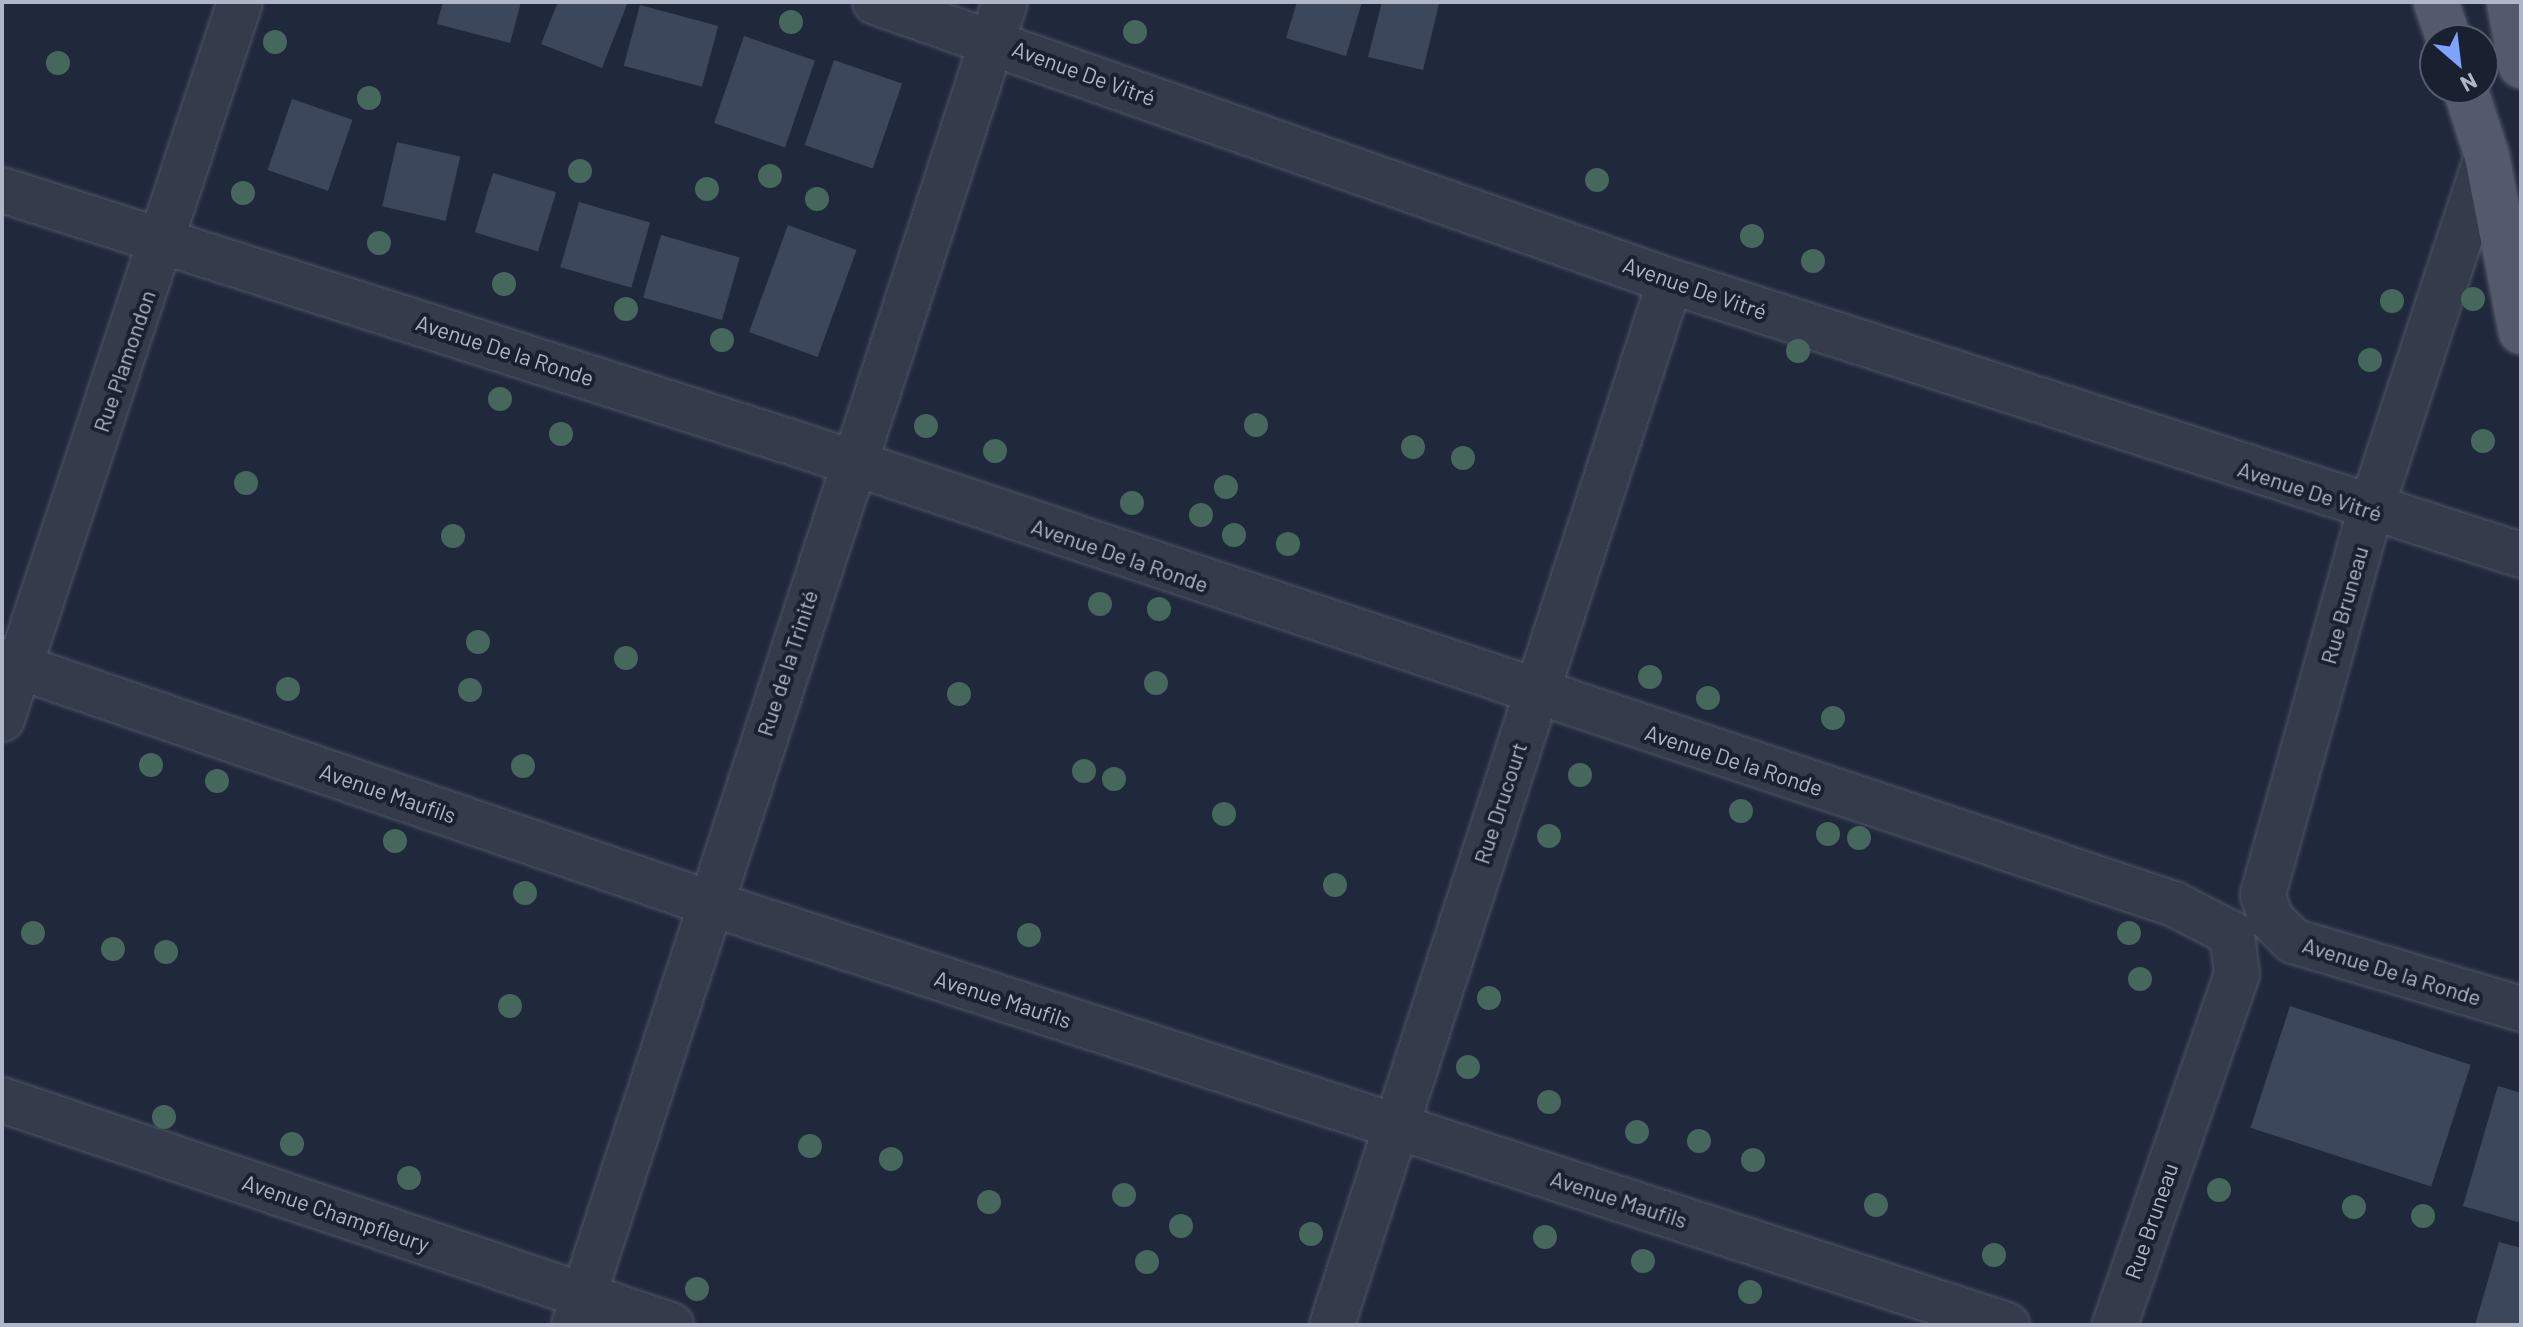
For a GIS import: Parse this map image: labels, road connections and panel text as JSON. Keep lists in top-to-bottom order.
{
  "streets": {
    "street": [
      "Avenue De Vitré",
      "Avenue De la Ronde",
      "Rue Plamondon",
      "Rue Bruneau",
      "Rue de la Trinité",
      "Avenue Maufils",
      "Rue Drucourt",
      "Avenue Champfleury"
    ]
  },
  "crossings": [
    ["Avenue De Vitré", "Rue Bruneau"],
    ["Avenue De Vitré", "Rue de la Trinité"],
    ["Avenue De Vitré", "Rue Drucourt"],
    ["Avenue De la Ronde", "Rue Plamondon"],
    ["Avenue De la Ronde", "Rue Bruneau"],
    ["Avenue De la Ronde", "Rue de la Trinité"],
    ["Avenue De la Ronde", "Rue Drucourt"],
    ["Rue Plamondon", "Avenue Maufils"],
    ["Rue de la Trinité", "Avenue Maufils"],
    ["Rue de la Trinité", "Avenue Champfleury"],
    ["Avenue Maufils", "Rue Drucourt"]
  ],
  "north": "bottom right"
}
